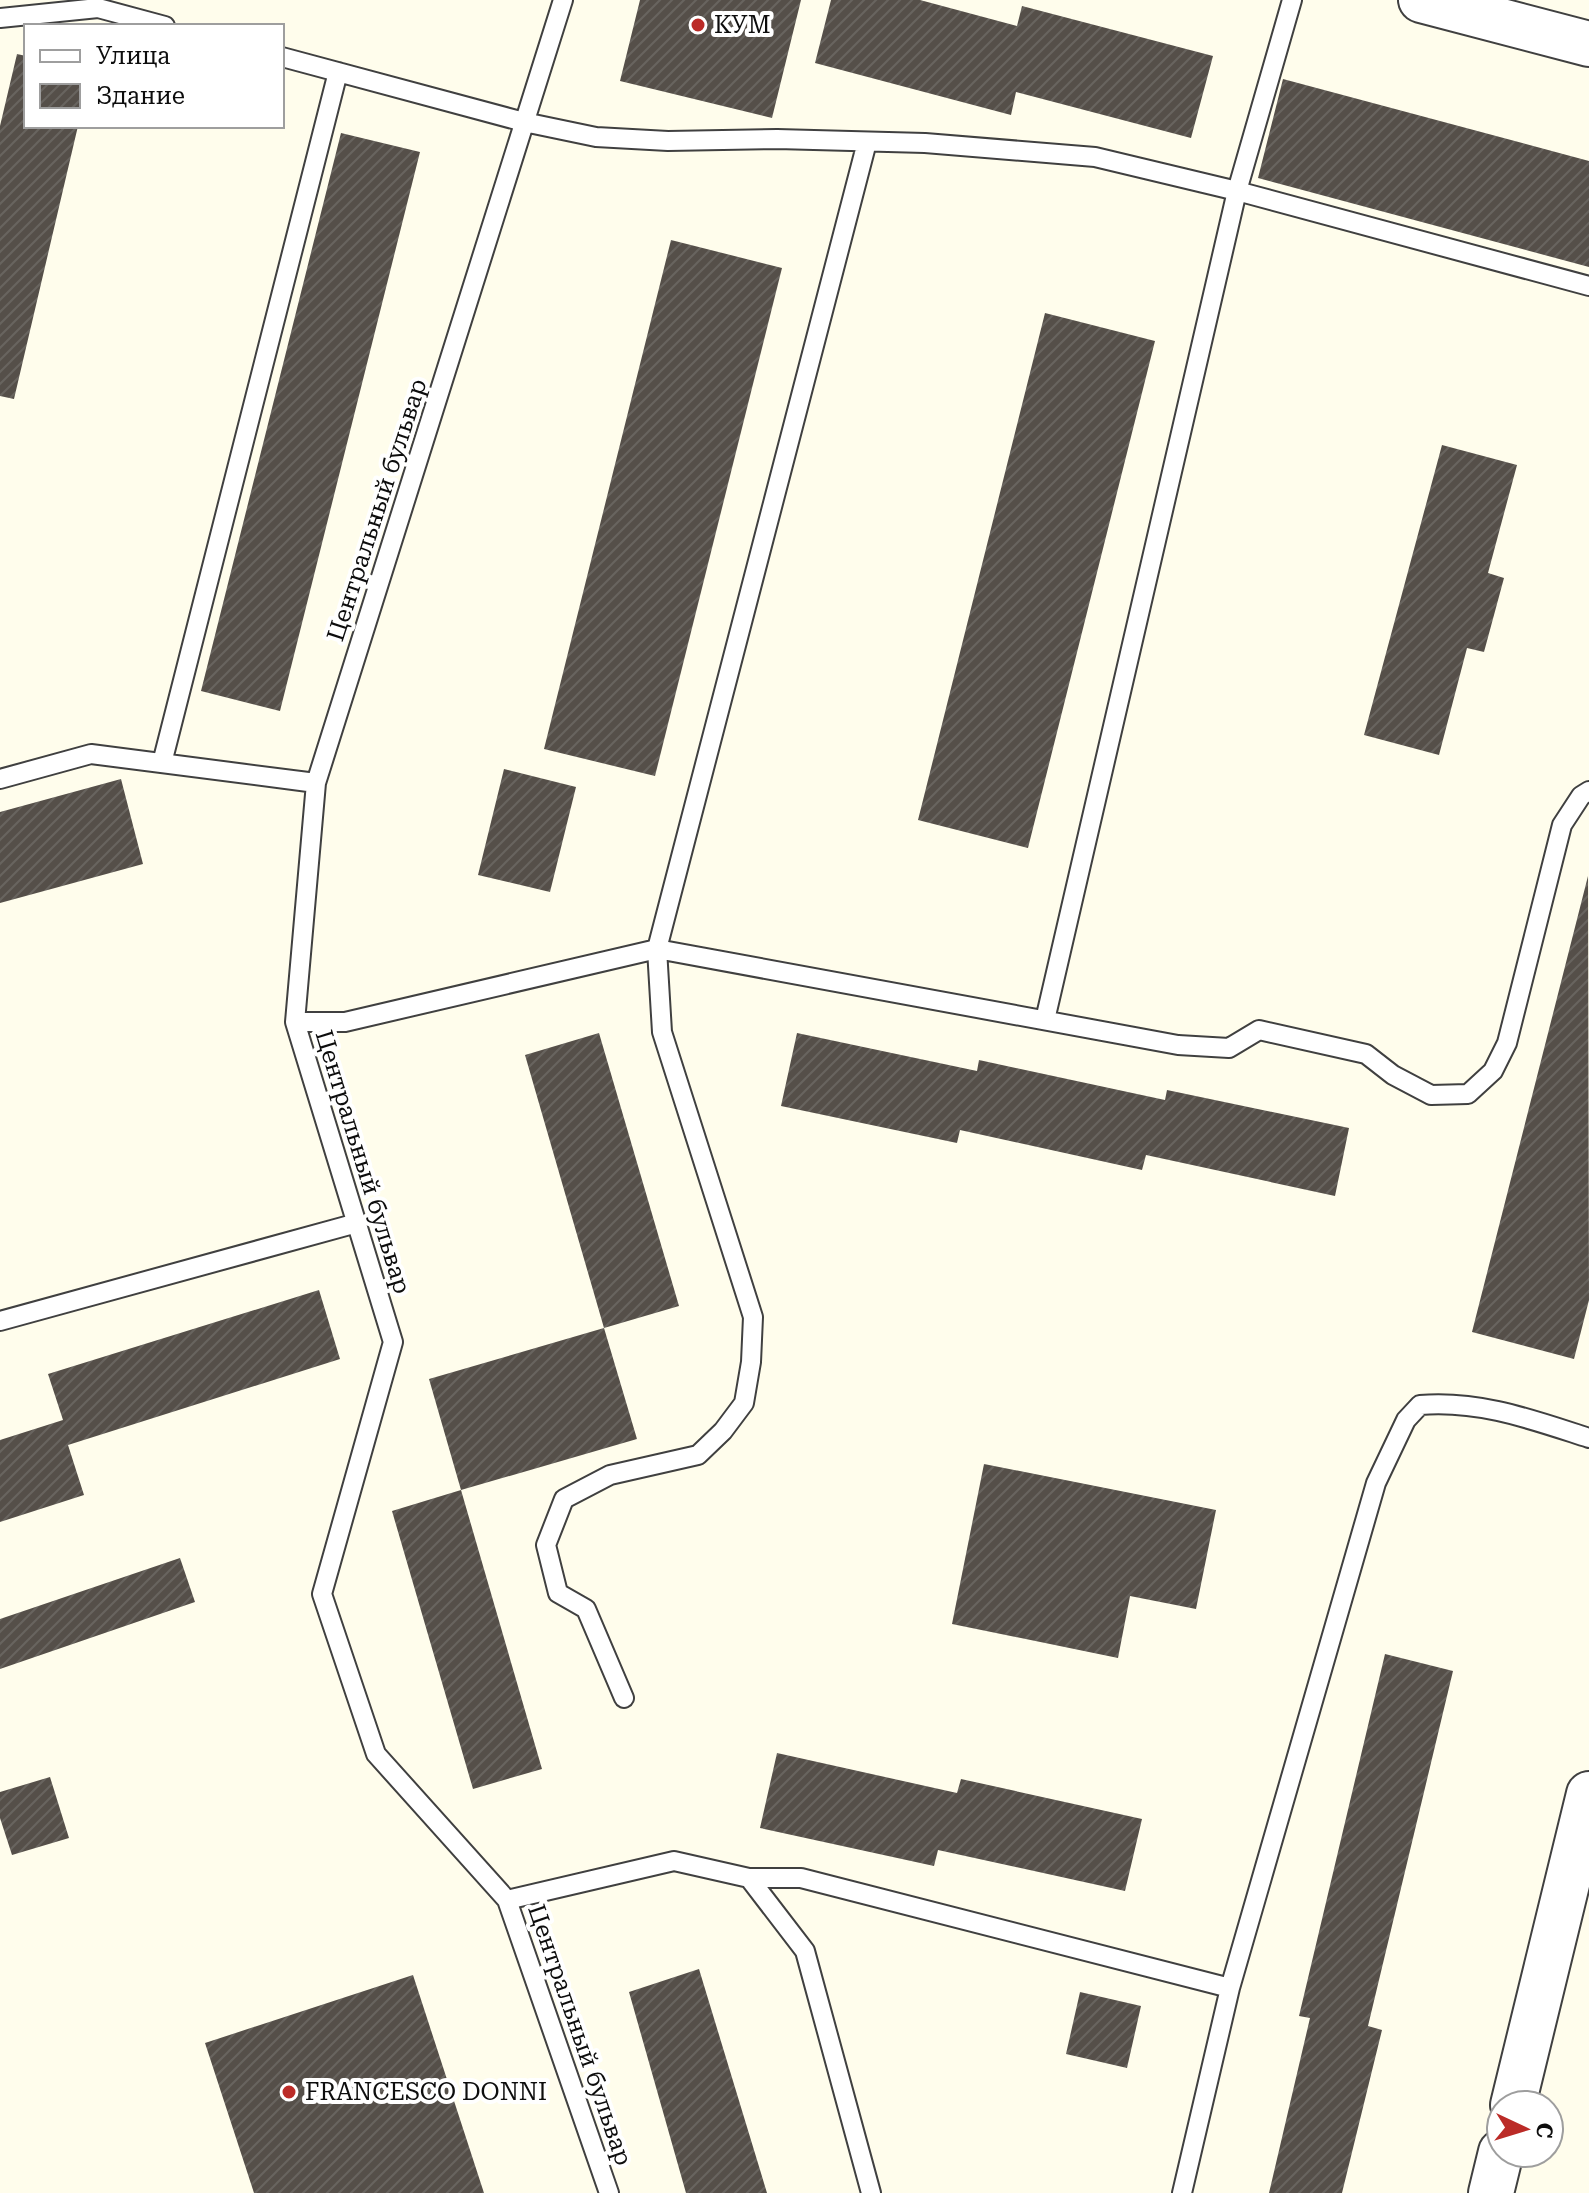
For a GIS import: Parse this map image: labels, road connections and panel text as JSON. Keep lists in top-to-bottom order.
{
  "streets": {
    "lane": ["Центральный бульвар"]
  },
  "places": ["КУМ", "FRANCESCO DONNI"],
  "legend": ["Улица", "Здание"],
  "north": "right"
}
